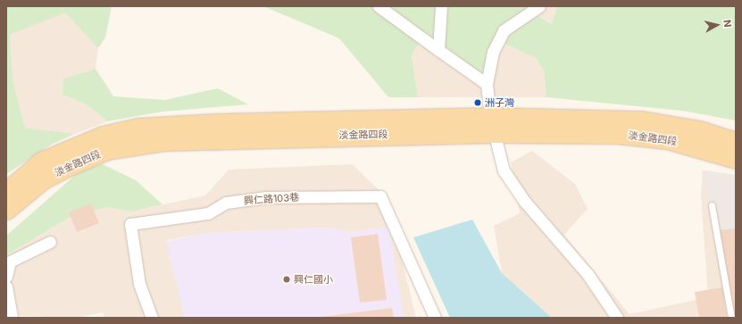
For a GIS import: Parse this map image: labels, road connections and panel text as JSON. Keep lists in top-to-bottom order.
{
  "streets": {
    "main road": ["淡金路四段"],
    "street": ["興仁路103巷"]
  },
  "places": ["洲子灣", "興仁國小"],
  "north": "right"
}
